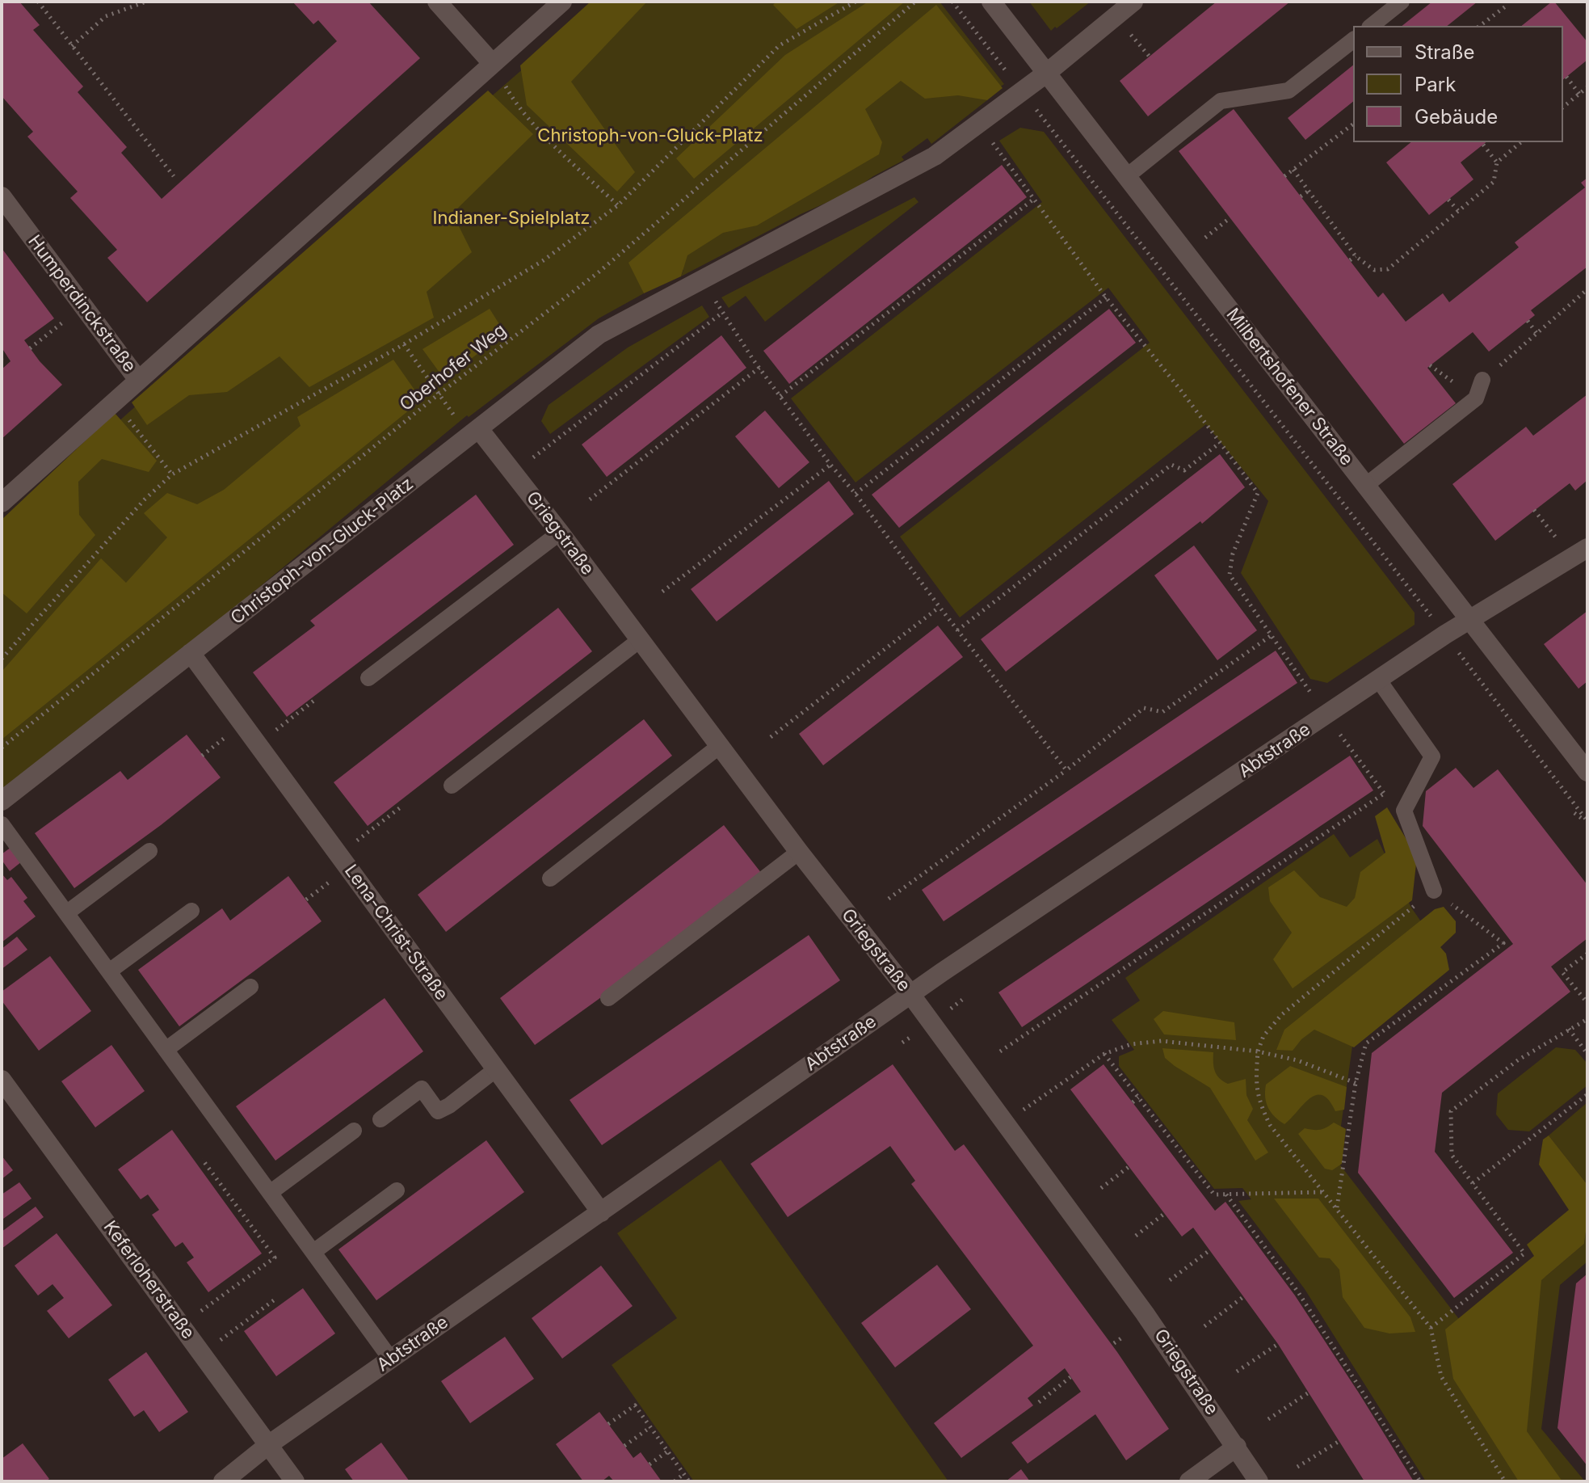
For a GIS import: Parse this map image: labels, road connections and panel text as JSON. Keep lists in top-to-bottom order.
{
  "streets": {
    "street": [
      "Humperdinckstraße",
      "Milbertshofener Straße",
      "Griegstraße",
      "Christoph-von-Gluck-Platz",
      "Abtstraße",
      "Lena-Christ-Straße",
      "Keferloherstraße"
    ],
    "path": ["Oberhofer Weg"]
  },
  "crossings": [
    ["Milbertshofener Straße", "Christoph-von-Gluck-Platz"],
    ["Milbertshofener Straße", "Abtstraße"],
    ["Griegstraße", "Christoph-von-Gluck-Platz"],
    ["Griegstraße", "Abtstraße"],
    ["Christoph-von-Gluck-Platz", "Lena-Christ-Straße"],
    ["Abtstraße", "Lena-Christ-Straße"],
    ["Abtstraße", "Keferloherstraße"]
  ],
  "parks": ["Christoph-von-Gluck-Platz", "Indianer-Spielplatz"],
  "legend": ["Straße", "Park", "Gebäude"]
}
